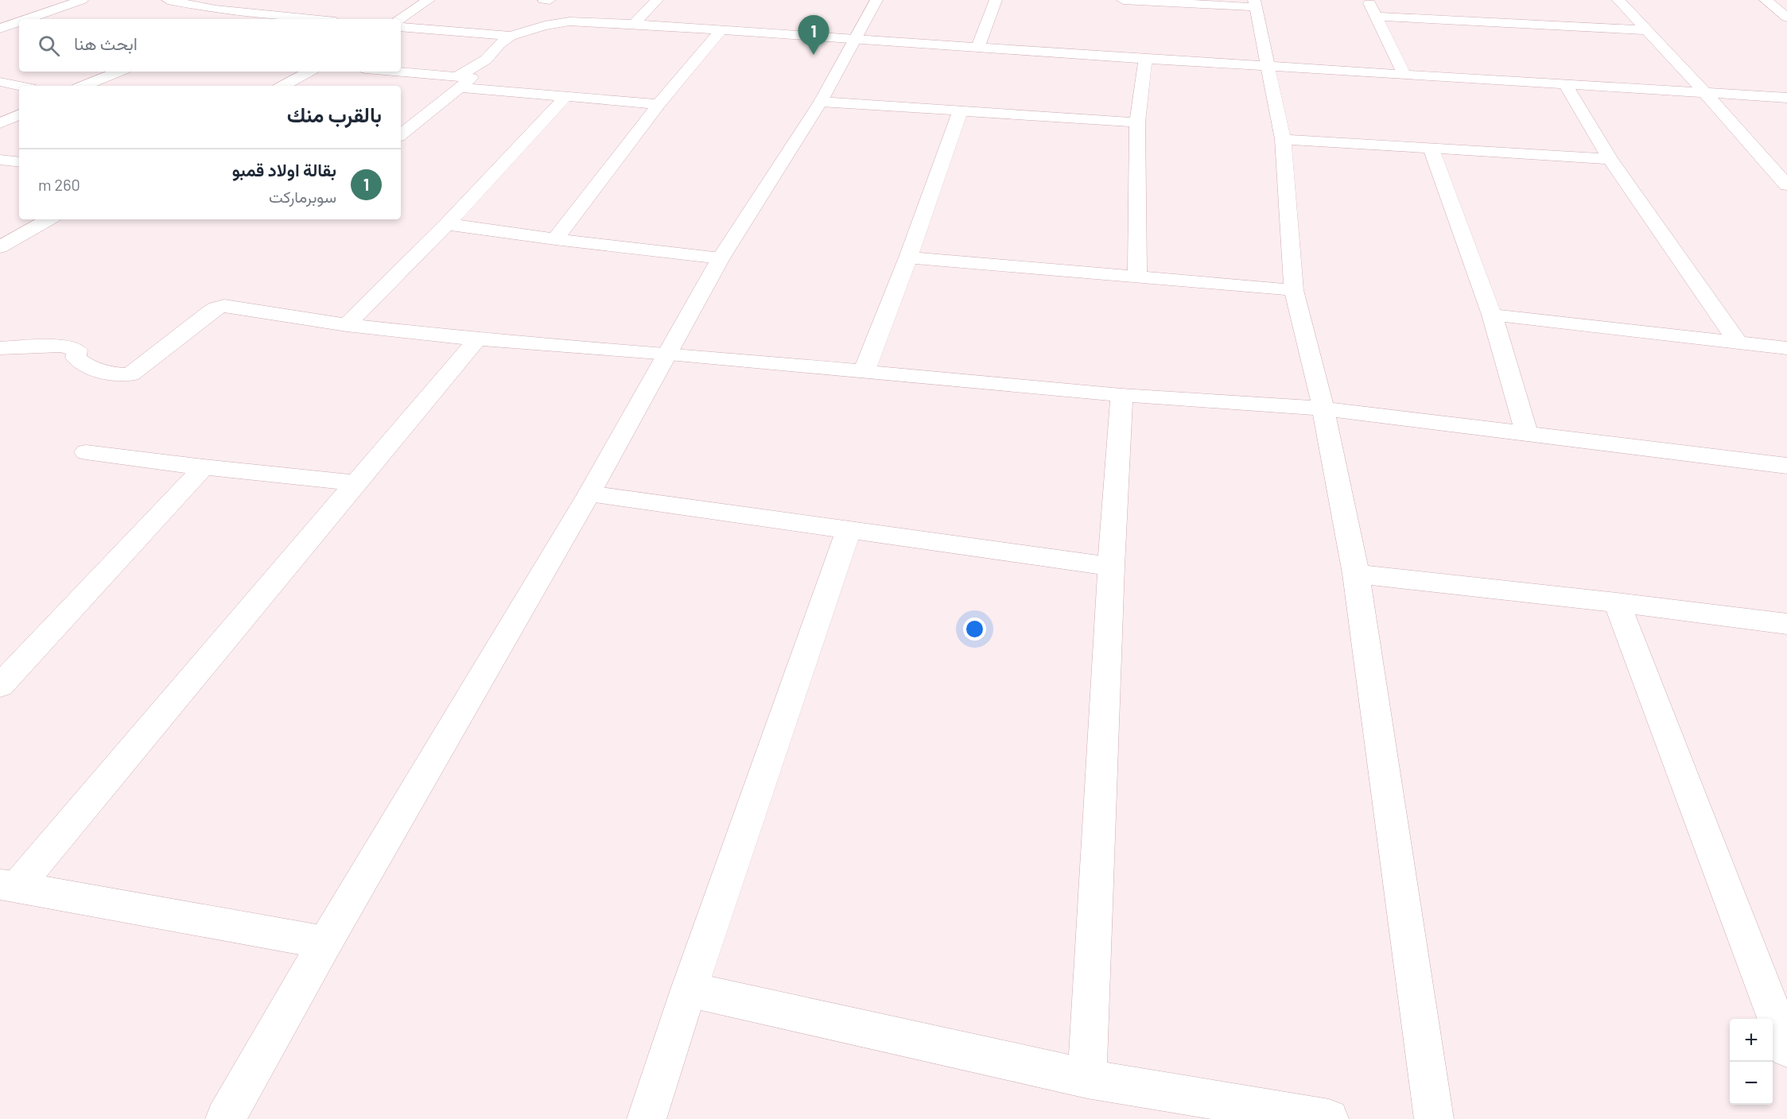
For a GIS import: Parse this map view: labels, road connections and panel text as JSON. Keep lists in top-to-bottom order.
{
  "page": {
    "pins": "1",
    "search": "ابحث هنا",
    "heading": "بالقرب منك",
    "list": [
      {
        "mark": "1",
        "name": "بقالة اولاد قمبو",
        "note": "سوبرماركت",
        "value": "260 m"
      }
    ],
    "map_buttons": ["+", "−"]
  }
}
